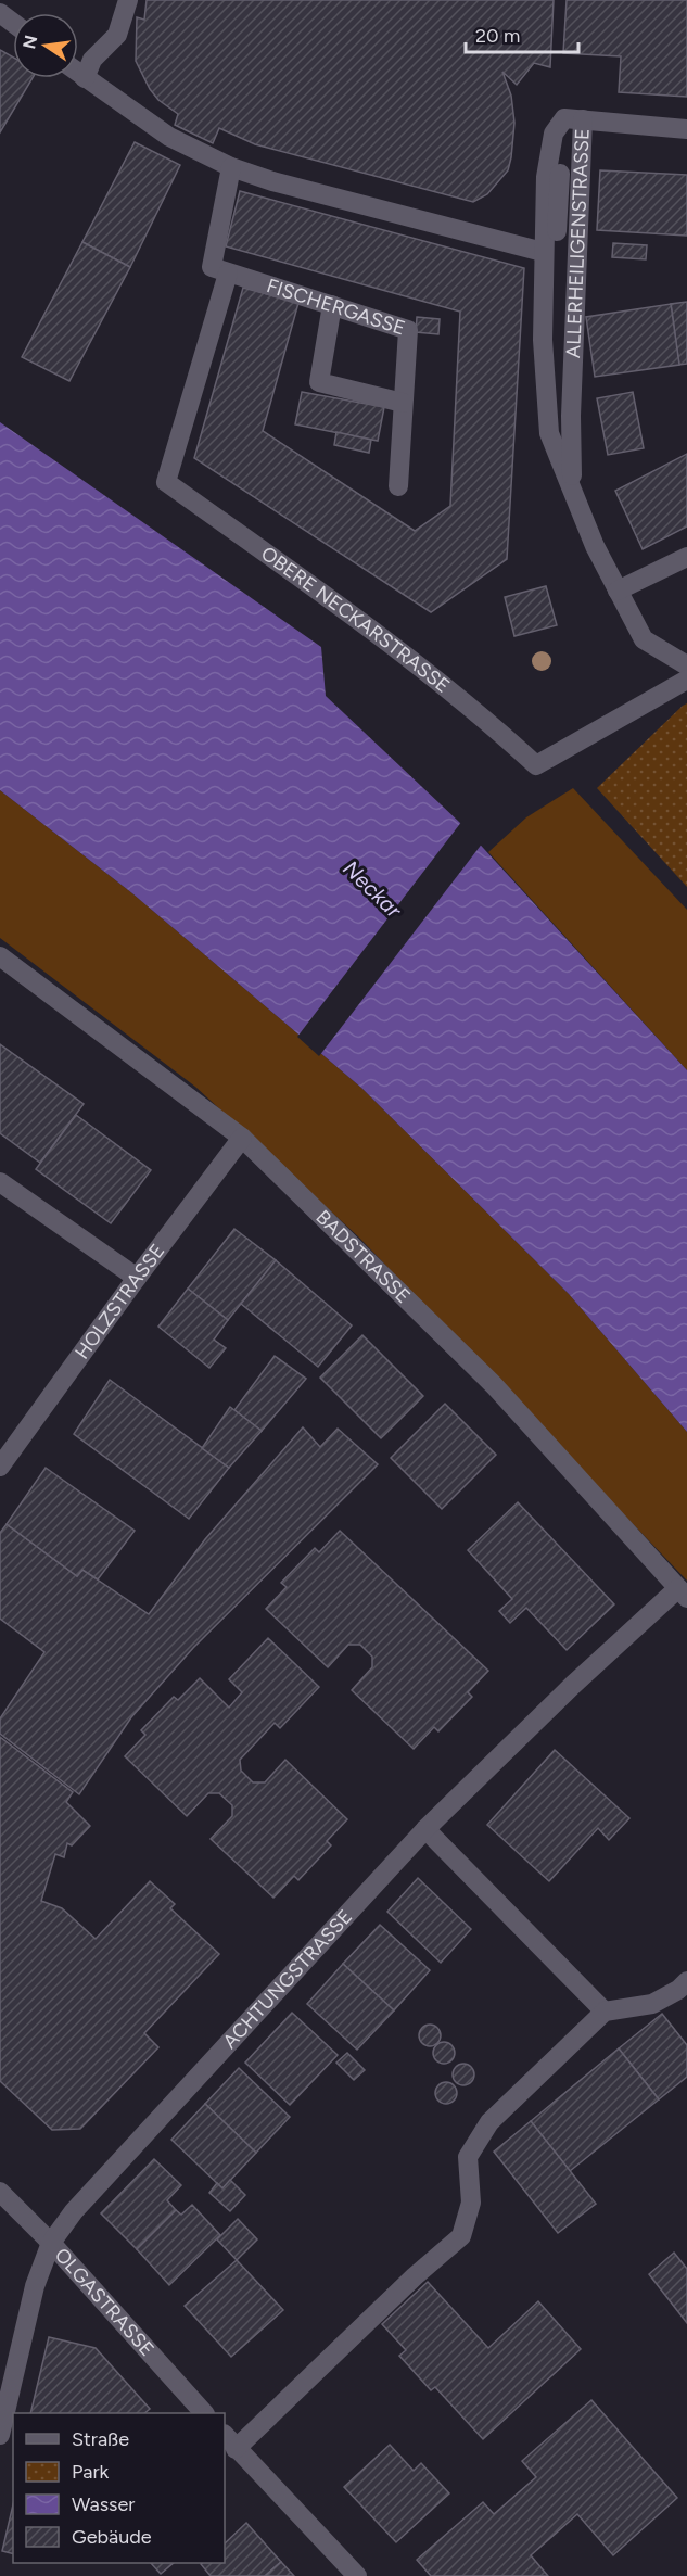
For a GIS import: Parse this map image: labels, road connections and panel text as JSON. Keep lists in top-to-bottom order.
{
  "streets": {
    "street": [
      "ALLERHEILIGENSTRASSE",
      "FISCHERGASSE",
      "OBERE NECKARSTRASSE",
      "BADSTRASSE",
      "HOLZSTRASSE",
      "ACHTUNGSTRASSE",
      "OLGASTRASSE"
    ]
  },
  "crossings": [
    ["FISCHERGASSE", "OBERE NECKARSTRASSE"],
    ["BADSTRASSE", "HOLZSTRASSE"],
    ["BADSTRASSE", "ACHTUNGSTRASSE"],
    ["ACHTUNGSTRASSE", "OLGASTRASSE"]
  ],
  "water": ["Neckar"],
  "legend": [
    "Straße",
    "Park",
    "Wasser",
    "Gebäude"
  ],
  "scale_bar": "20 m",
  "north": "left"
}
